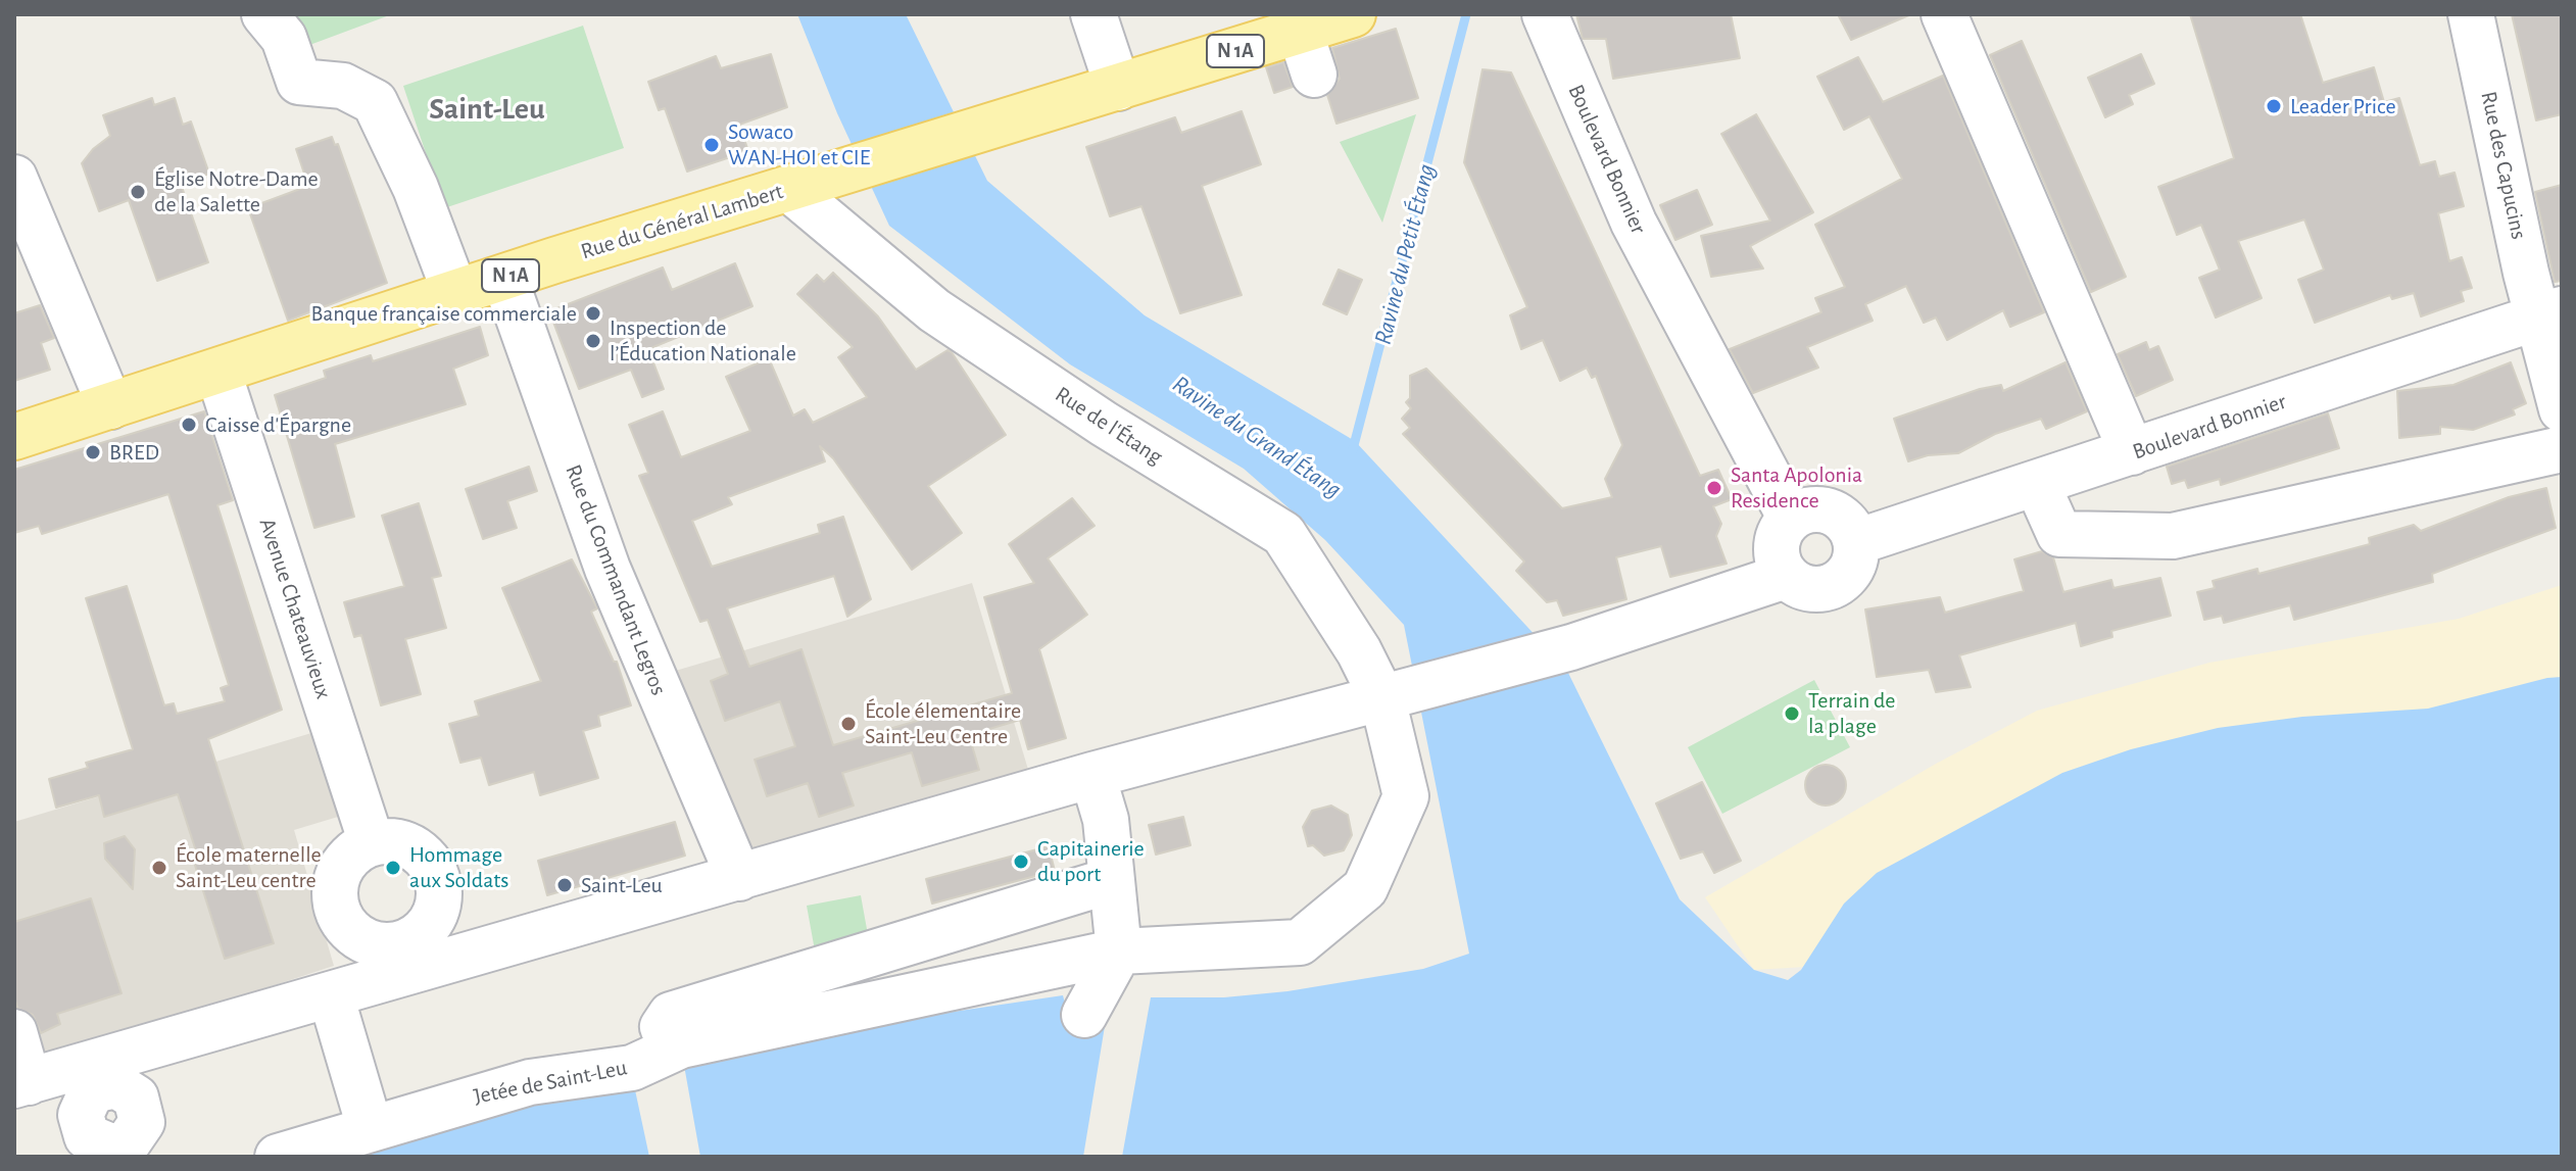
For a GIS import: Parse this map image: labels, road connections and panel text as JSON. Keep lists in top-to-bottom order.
{
  "streets": {
    "main road": ["N 1A", "Rue du Général Lambert"],
    "street": [
      "Boulevard Bonnier",
      "Rue des Capucins",
      "Rue de l'Étang",
      "Rue du Commandant Legros",
      "Avenue Chateauvieux",
      "Jetée de Saint-Leu"
    ]
  },
  "crossings": [
    ["Boulevard Bonnier", "Rue des Capucins"],
    ["Rue du Général Lambert", "Rue de l'Étang"],
    ["Rue du Général Lambert", "Rue du Commandant Legros"],
    ["Rue du Général Lambert", "Avenue Chateauvieux"]
  ],
  "districts": ["Saint-Leu"],
  "water": ["Ravine du Petit Étang", "Ravine du Grand Étang"],
  "places": [
    "Leader Price",
    "Sowaco WAN-HOI et CIE",
    "Église Notre-Dame de la Salette",
    "Banque française commerciale",
    "Inspection de l’Éducation Nationale",
    "Caisse d'Épargne",
    "BRED",
    "Santa Apolonia Residence",
    "Terrain de la plage",
    "École élementaire Saint-Leu Centre",
    "Capitainerie du port",
    "École maternelle Saint-Leu centre",
    "Hommage aux Soldats",
    "Saint-Leu"
  ]
}
